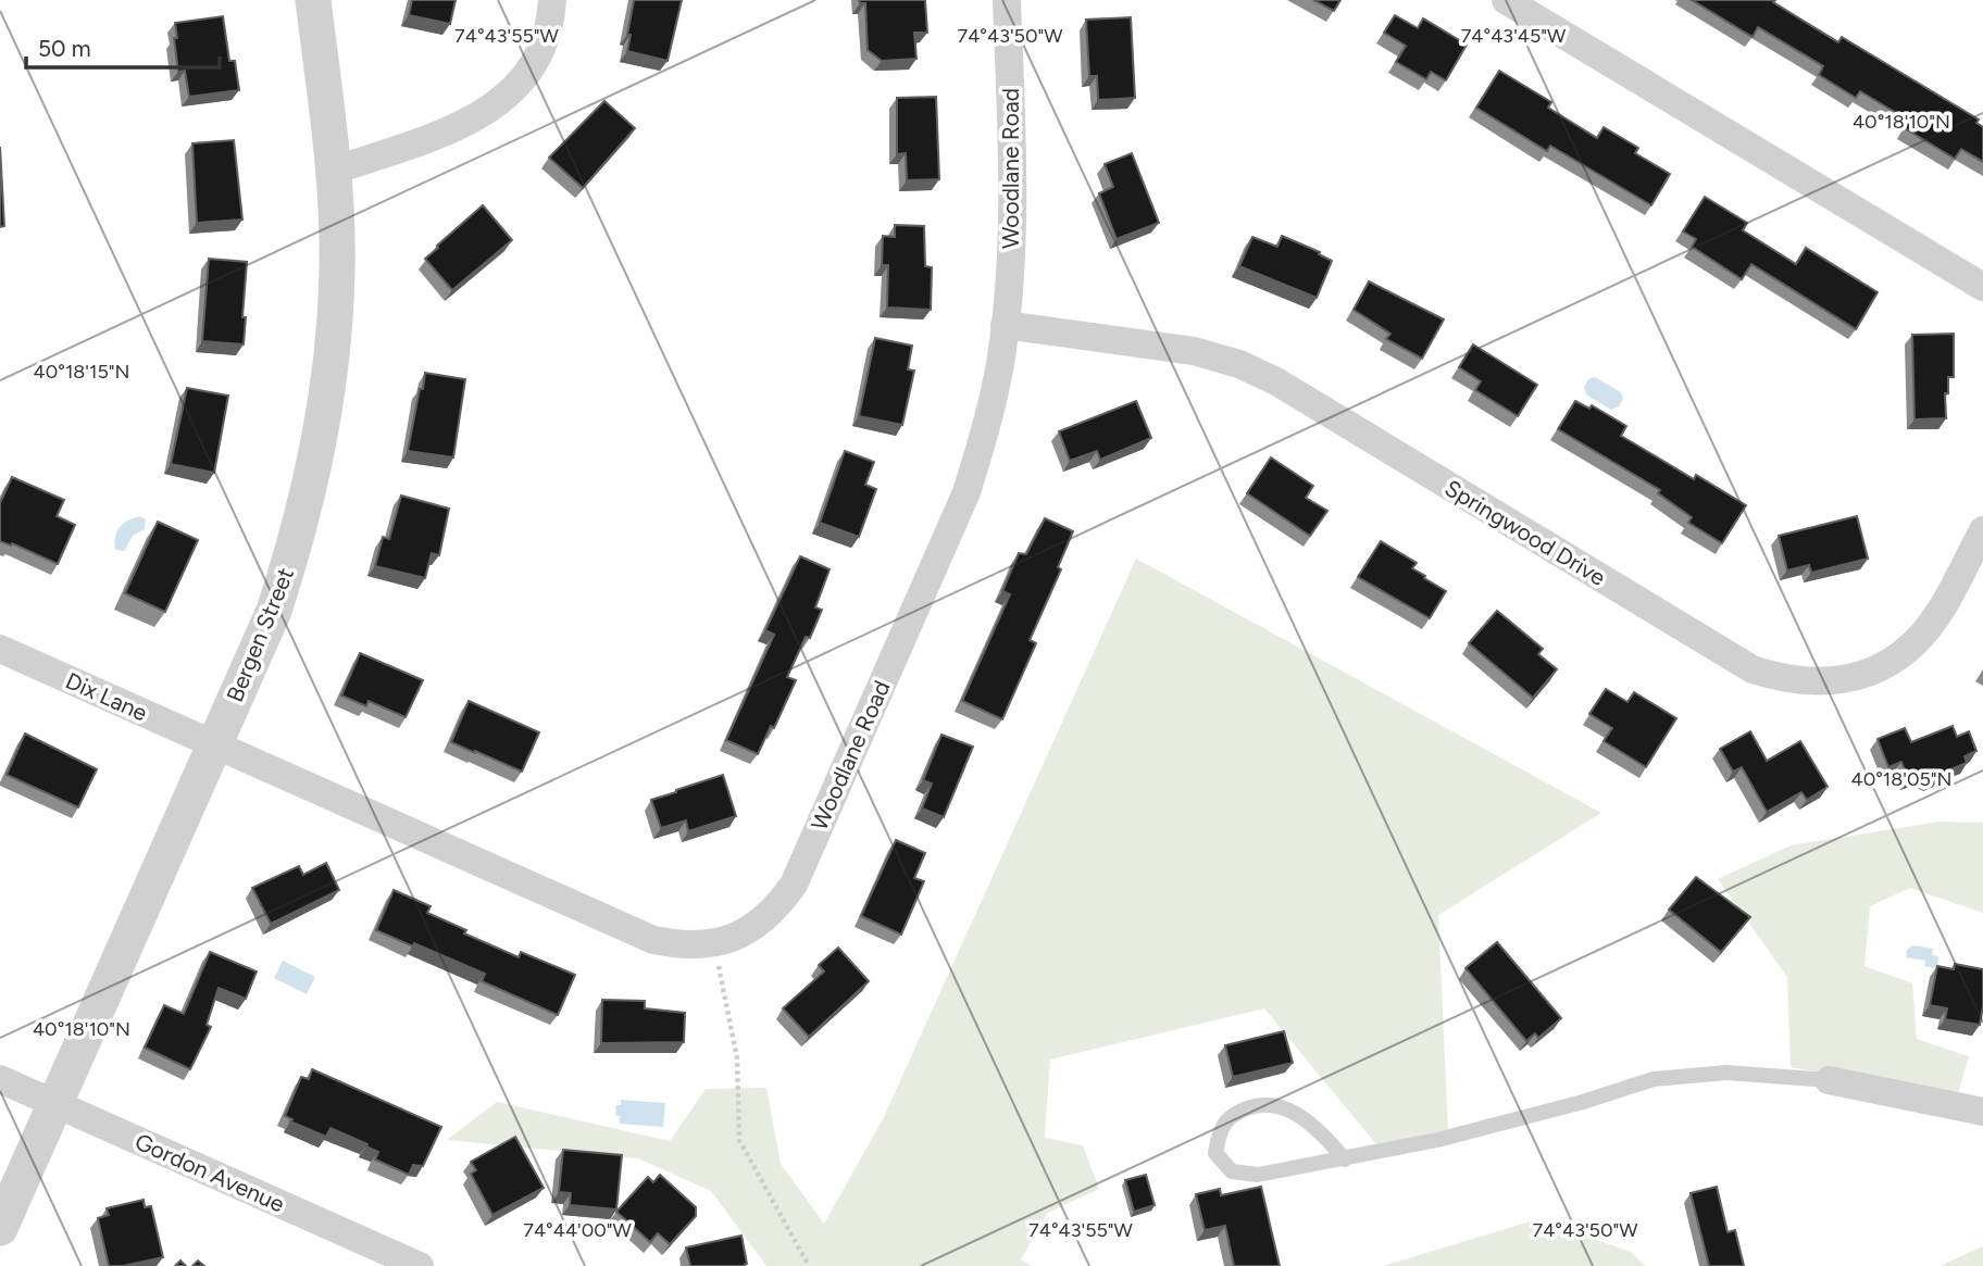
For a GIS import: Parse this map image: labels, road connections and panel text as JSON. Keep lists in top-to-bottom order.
{
  "streets": {
    "street": [
      "Woodlane Road",
      "Springwood Drive",
      "Bergen Street",
      "Dix Lane",
      "Gordon Avenue"
    ]
  },
  "crossings": [
    ["Woodlane Road", "Springwood Drive"],
    ["Woodlane Road", "Bergen Street"],
    ["Woodlane Road", "Dix Lane"],
    ["Bergen Street", "Dix Lane"],
    ["Bergen Street", "Gordon Avenue"]
  ],
  "scale_bar": "50 m",
  "coordinates": [
    "74°43'55\"W",
    "74°43'50\"W",
    "74°43'45\"W",
    "40°18'10\"N",
    "40°18'15\"N",
    "40°18'05\"N",
    "74°44'00\"W"
  ]
}
